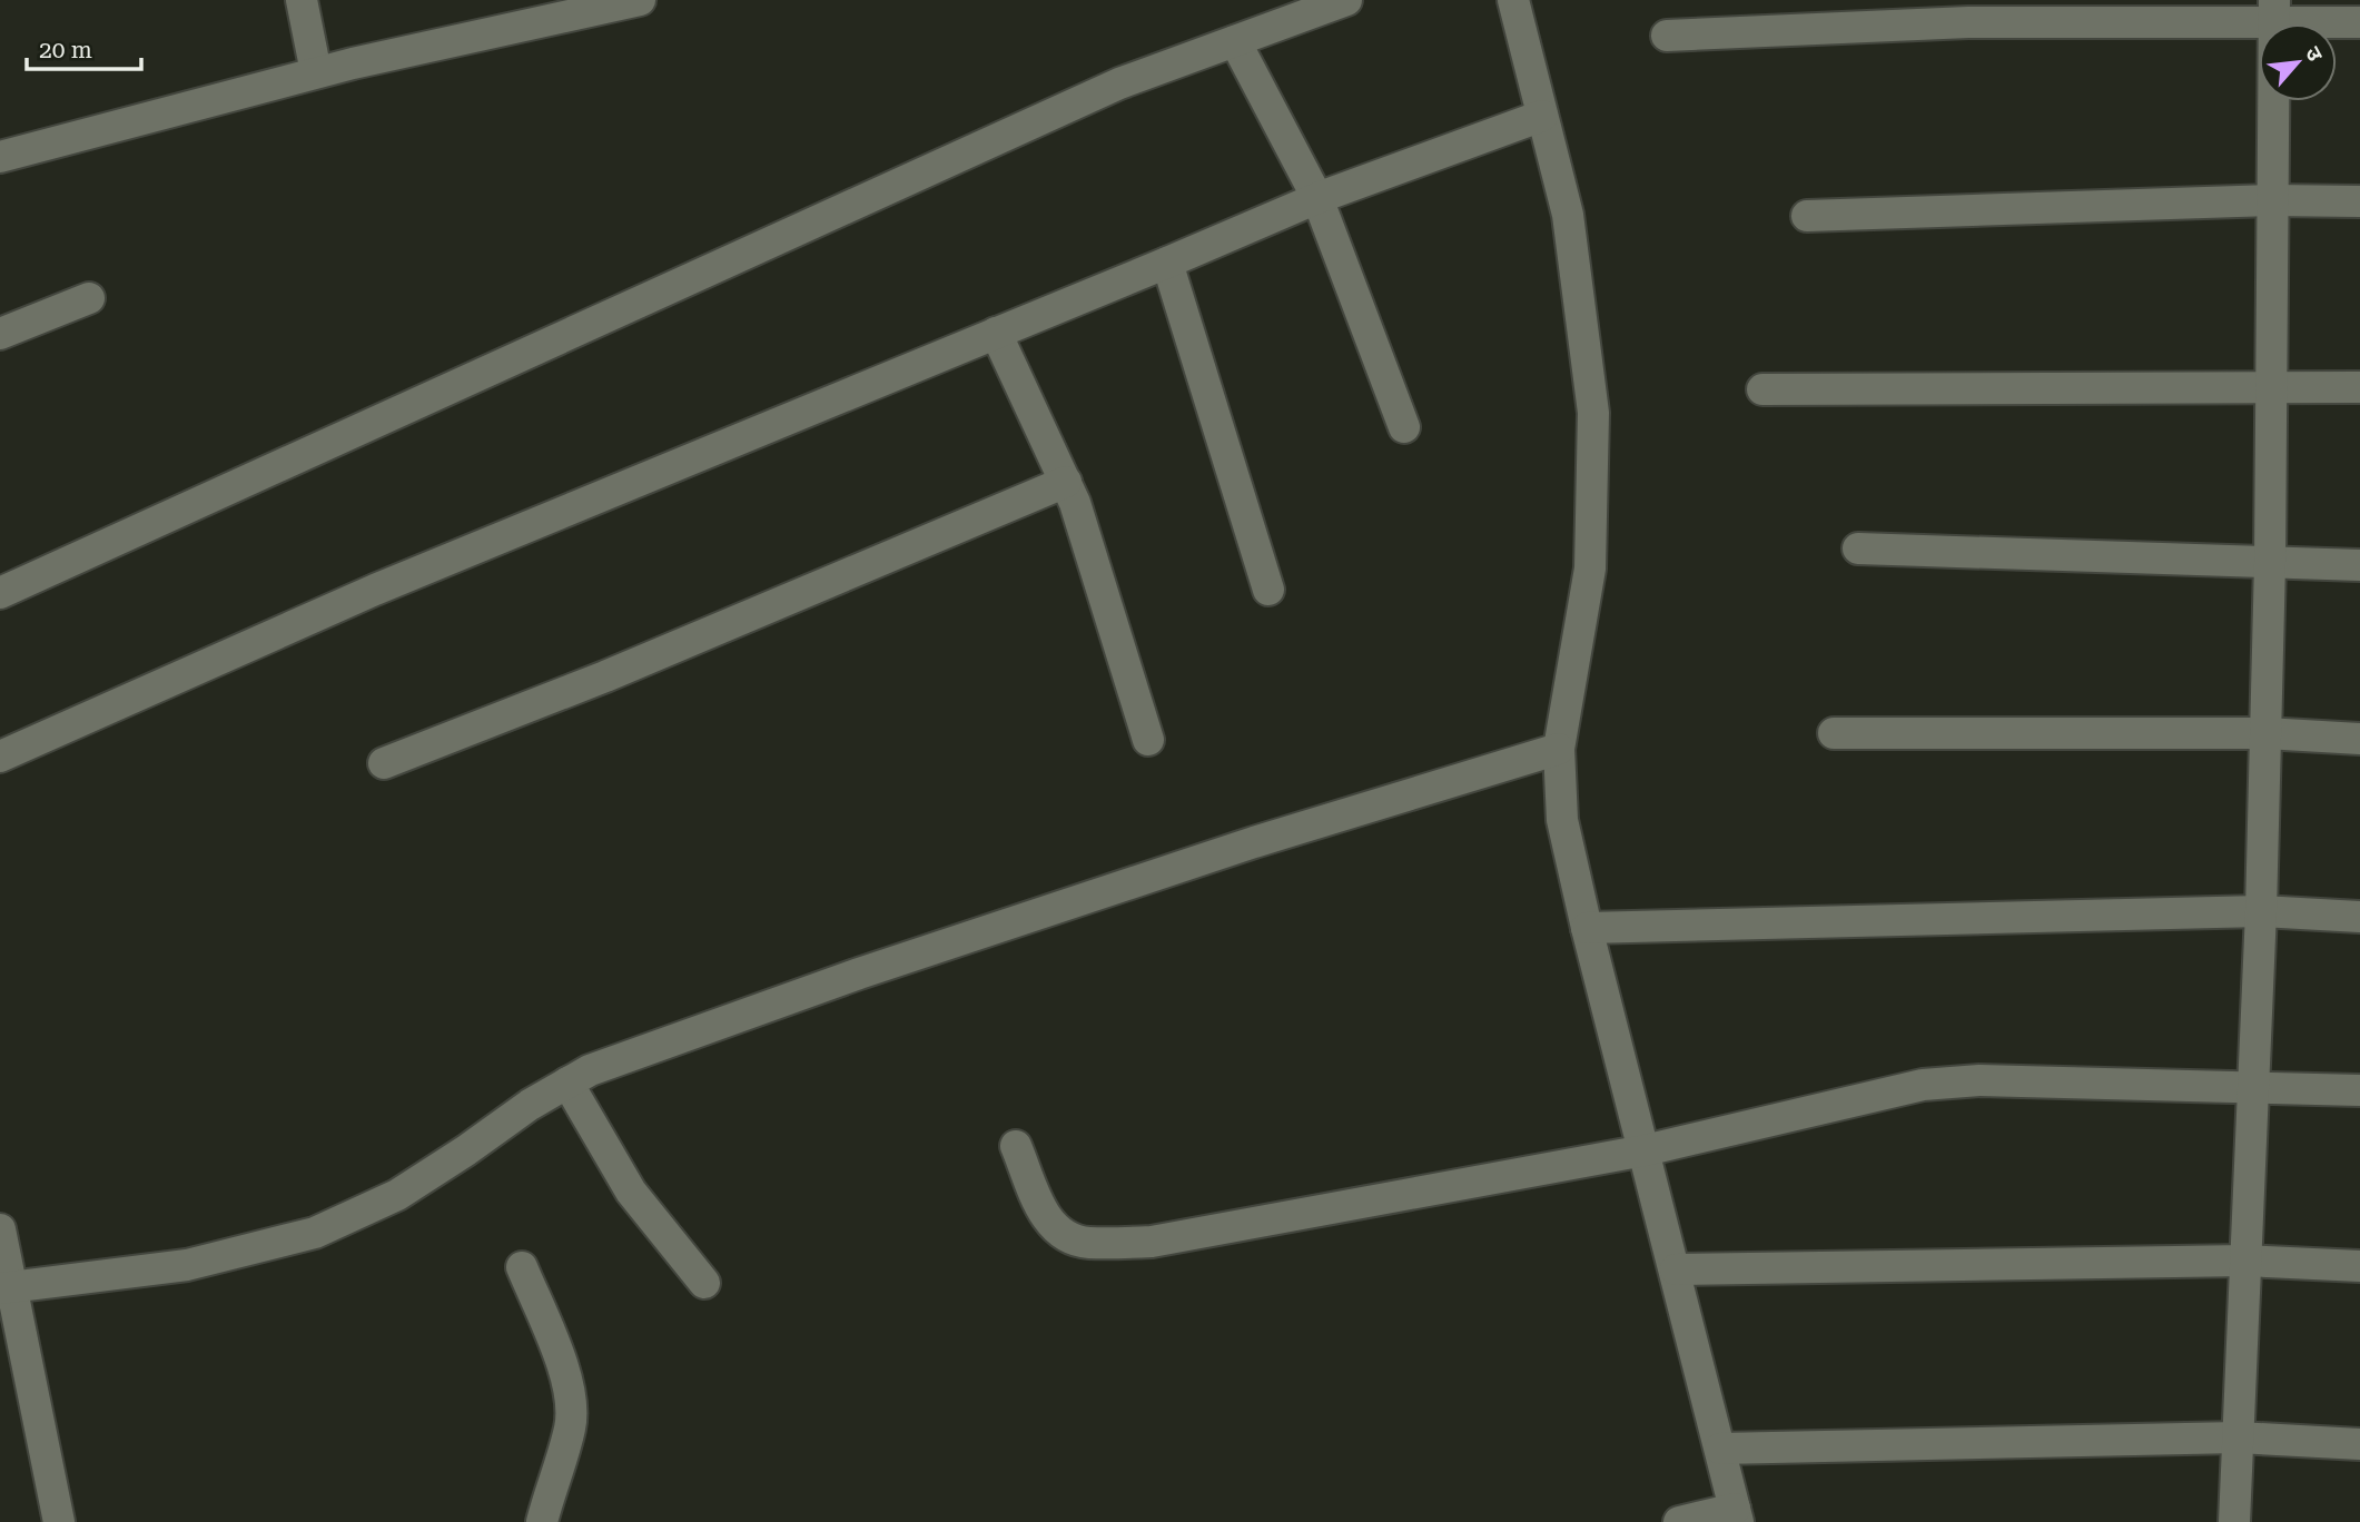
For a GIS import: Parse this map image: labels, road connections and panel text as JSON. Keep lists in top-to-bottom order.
{
  "scale_bar": "20 m",
  "north": "top right"
}
